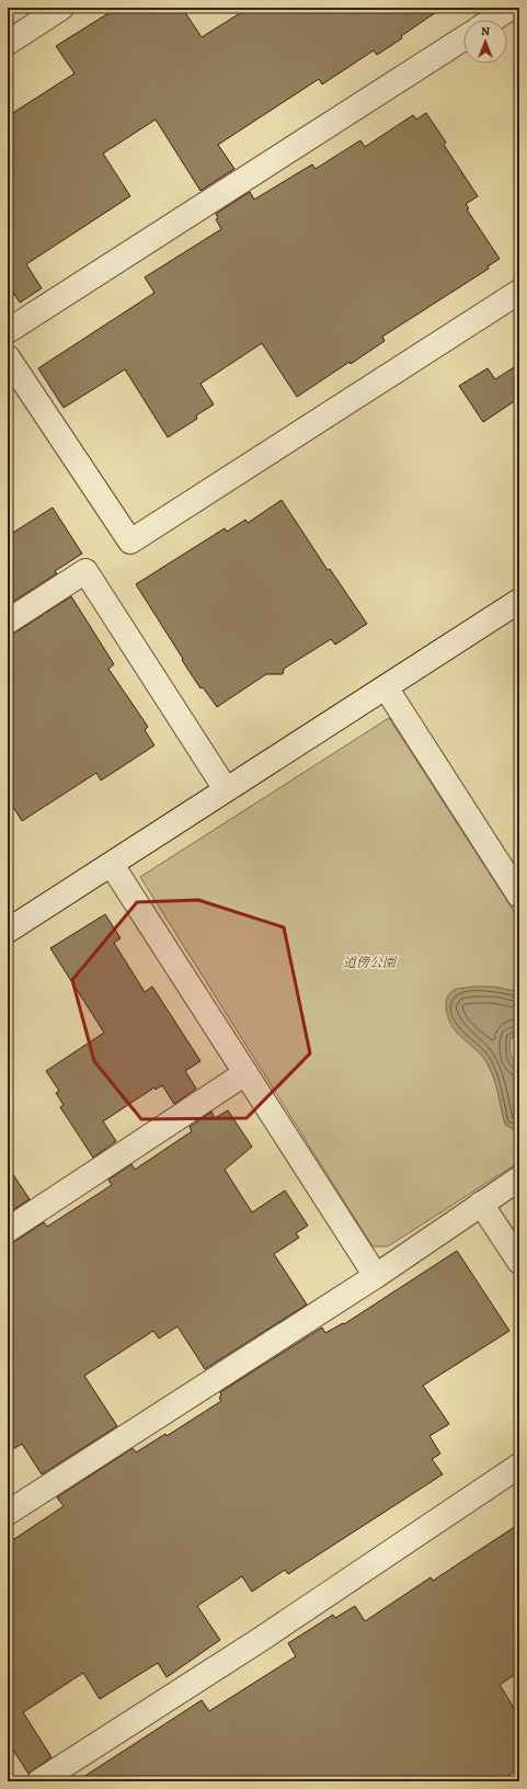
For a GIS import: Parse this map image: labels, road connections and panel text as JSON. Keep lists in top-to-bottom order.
{
  "parks": ["道傍公園"],
  "north": "top"
}
